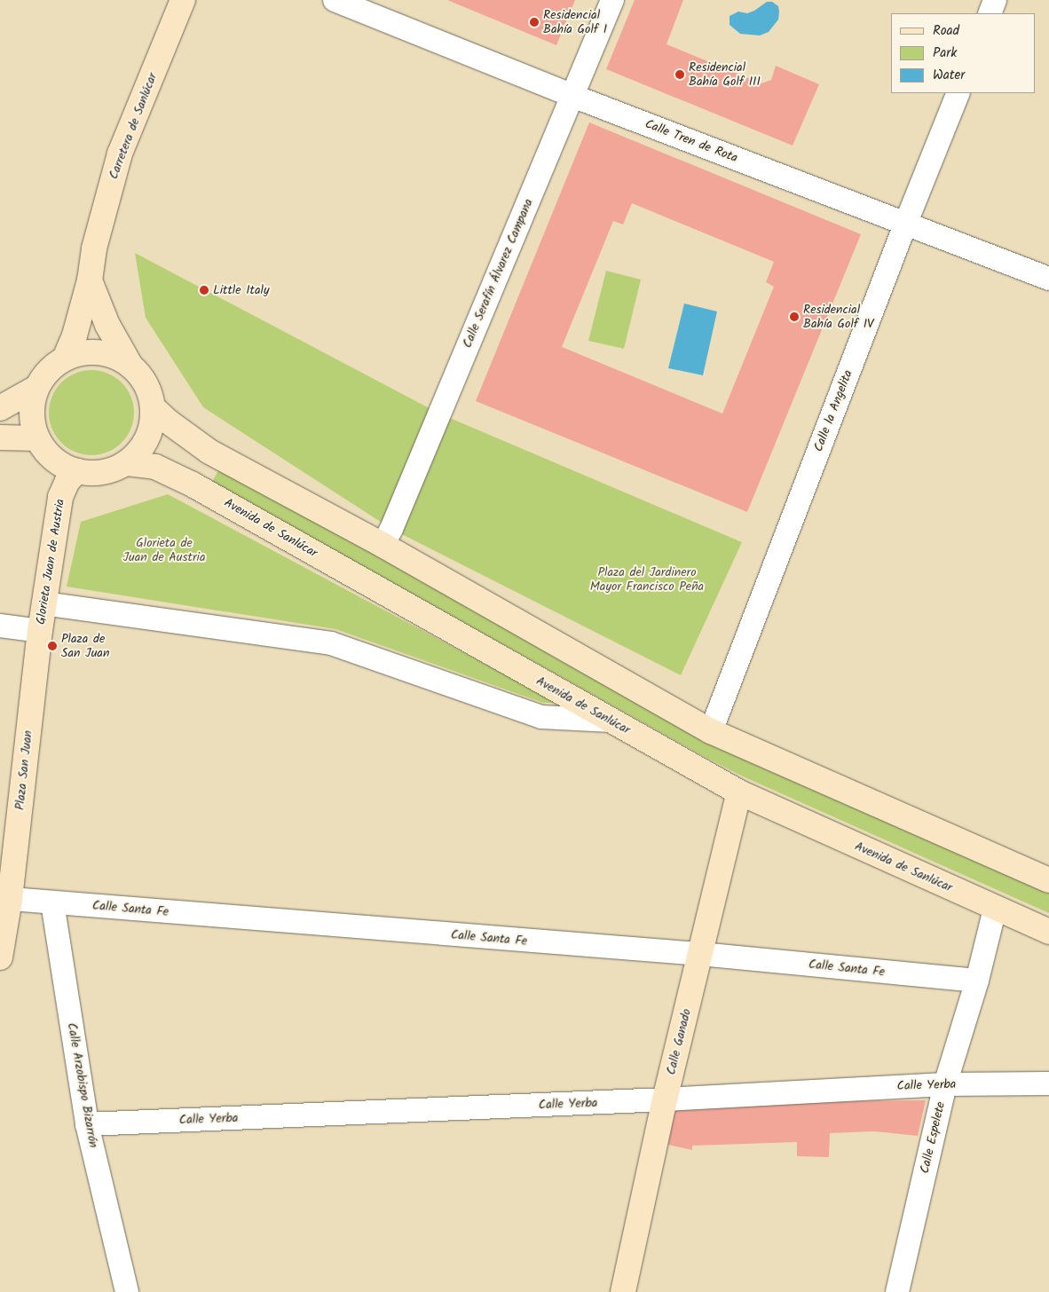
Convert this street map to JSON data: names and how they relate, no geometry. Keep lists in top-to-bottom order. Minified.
{"streets":{"main road":["Carretera de Sanlúcar","Avenida de Sanlúcar","Glorieta Juan de Austria","Plaza San Juan","Calle Ganado"],"street":["Calle Tren de Rota","Calle Serafín Álvarez Campana","Calle la Angelita","Calle Santa Fe","Calle Arzobispo Bizarrón","Calle Yerba","Calle Espelete"]},"crossings":[["Carretera de Sanlúcar","Avenida de Sanlúcar"],["Carretera de Sanlúcar","Glorieta Juan de Austria"],["Calle Tren de Rota","Calle Serafín Álvarez Campana"],["Calle Tren de Rota","Calle la Angelita"],["Avenida de Sanlúcar","Glorieta Juan de Austria"],["Avenida de Sanlúcar","Calle Ganado"],["Avenida de Sanlúcar","Calle Espelete"],["Glorieta Juan de Austria","Plaza San Juan"],["Plaza San Juan","Calle Santa Fe"],["Calle Santa Fe","Calle Ganado"],["Calle Santa Fe","Calle Arzobispo Bizarrón"],["Calle Santa Fe","Calle Espelete"],["Calle Ganado","Calle Yerba"],["Calle Arzobispo Bizarrón","Calle Yerba"],["Calle Yerba","Calle Espelete"]],"parks":["Glorieta de Juan de Austria","Plaza del Jardinero Mayor Francisco Peña"],"places":["Residencial Bahía Golf I","Residencial Bahía Golf III","Little Italy","Residencial Bahía Golf IV","Plaza de San Juan"],"legend":["Road","Park","Water"]}
